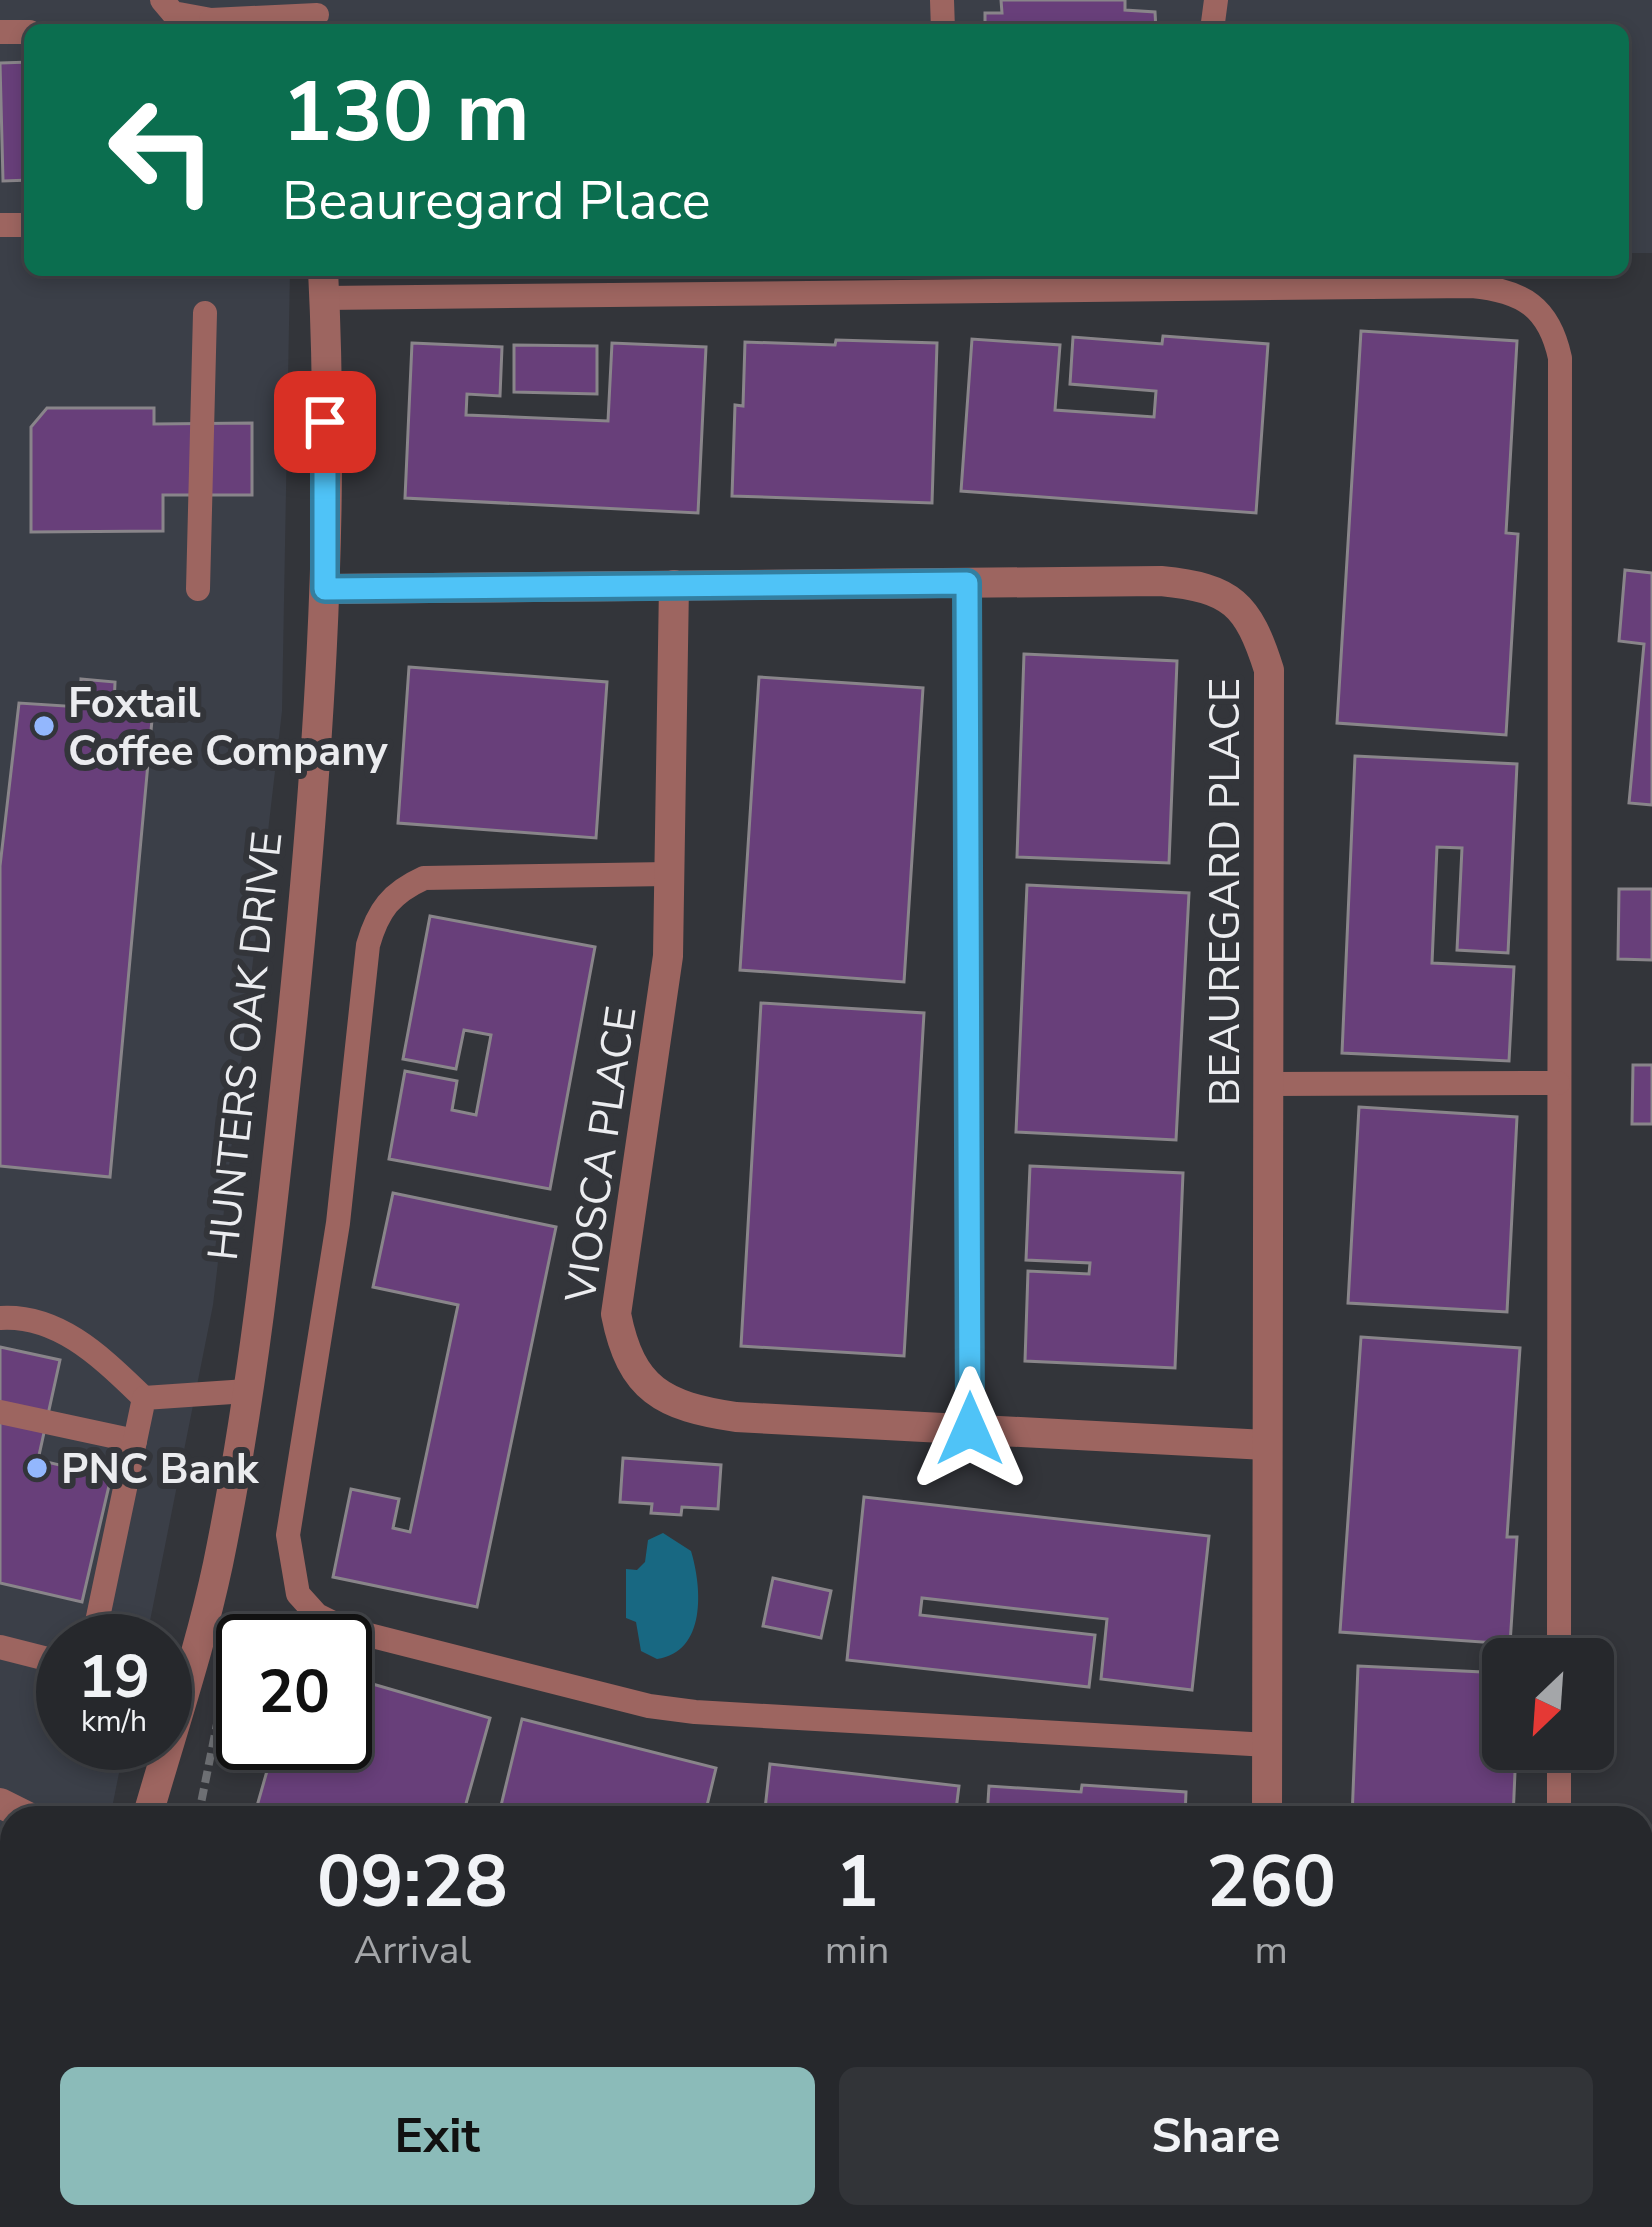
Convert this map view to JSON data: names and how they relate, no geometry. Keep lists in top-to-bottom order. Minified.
{"streets":{"street":["BEAUREGARD PLACE","HUNTERS OAK DRIVE","VIOSCA PLACE"]},"crossings":[["BEAUREGARD PLACE","HUNTERS OAK DRIVE"],["BEAUREGARD PLACE","VIOSCA PLACE"]],"places":["Foxtail Coffee Company","PNC Bank"],"north":"bottom left","page":{"turn":["130 m","Beauregard Place"],"speed":"19 km/h","limit":"20","eta":["09:28","Arrival","1","min","260","m"],"buttons":["Exit","Share"]}}
